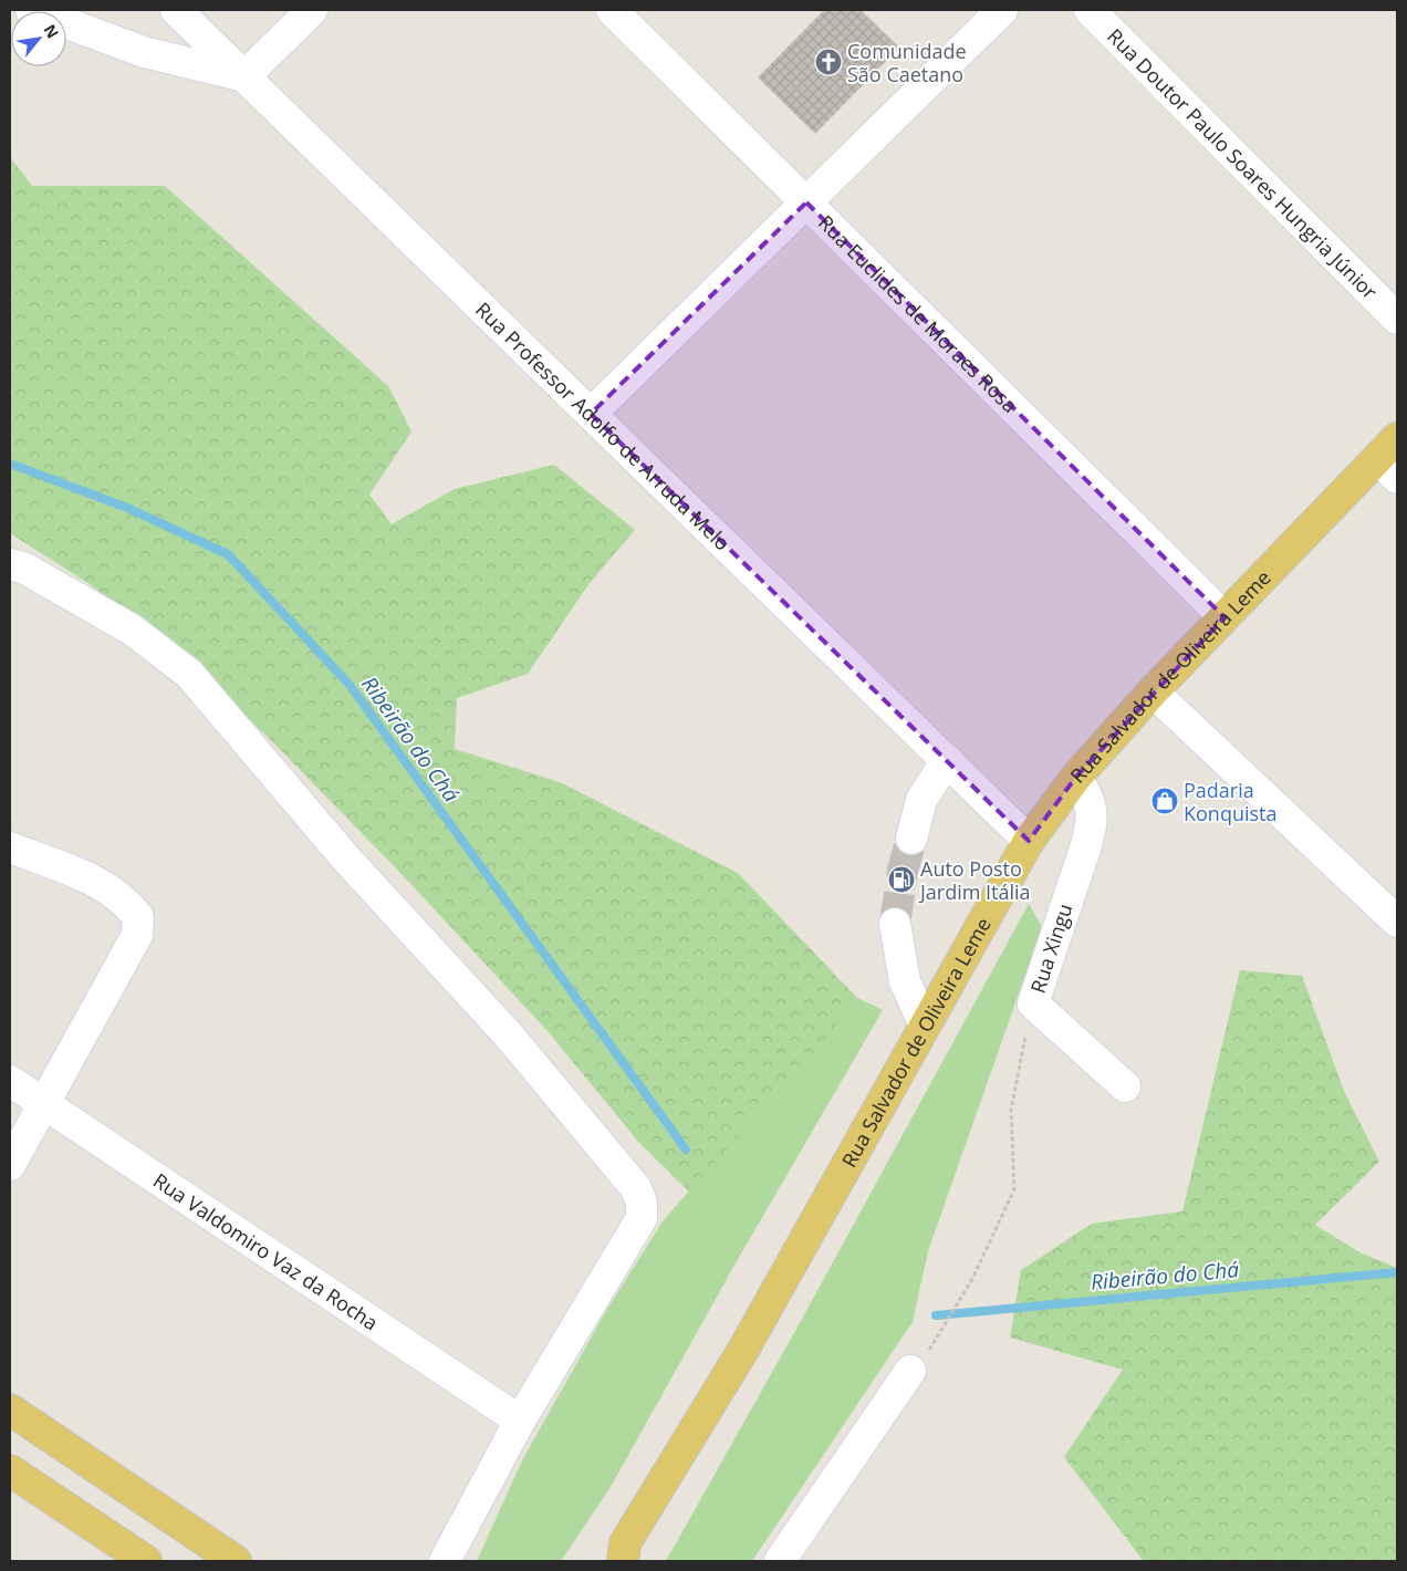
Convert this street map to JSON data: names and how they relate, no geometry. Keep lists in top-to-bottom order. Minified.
{"streets":{"main road":["Rua Salvador de Oliveira Leme"],"street":["Rua Doutor Paulo Soares Hungria Júnior","Rua Euclides de Moraes Rosa","Rua Professor Adolfo de Arruda Melo","Rua Xingu","Rua Valdomiro Vaz da Rocha"]},"crossings":[["Rua Euclides de Moraes Rosa","Rua Salvador de Oliveira Leme"],["Rua Professor Adolfo de Arruda Melo","Rua Salvador de Oliveira Leme"],["Rua Salvador de Oliveira Leme","Rua Xingu"]],"water":["Ribeirão do Chá"],"places":{"church":["Comunidade São Caetano"],"shop":["Padaria Konquista"],"fuel station":["Auto Posto Jardim Itália"]},"north":"top right"}
